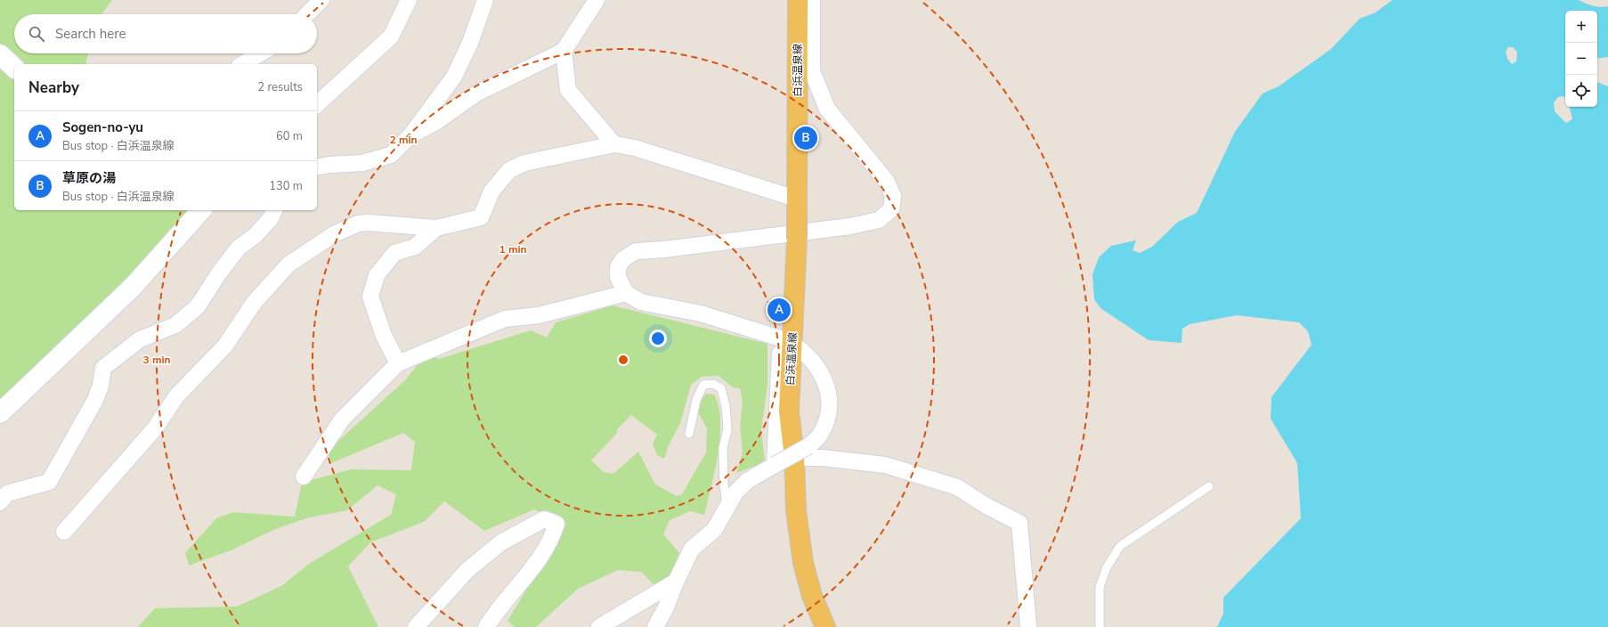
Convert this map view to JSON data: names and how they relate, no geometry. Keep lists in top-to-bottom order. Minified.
{"streets":{"main road":["白浜温泉線"]},"page":{"map_buttons":["+","−"],"search":"Search here","heading":["Nearby","2 results"],"list":[{"mark":"A","name":"Sogen-no-yu","note":"Bus stop · 白浜温泉線","value":"60 m"},{"mark":"B","name":"草原の湯","note":"Bus stop · 白浜温泉線","value":"130 m"}],"pins":["B","A"]},"rings":["2 min","1 min","3 min"]}
